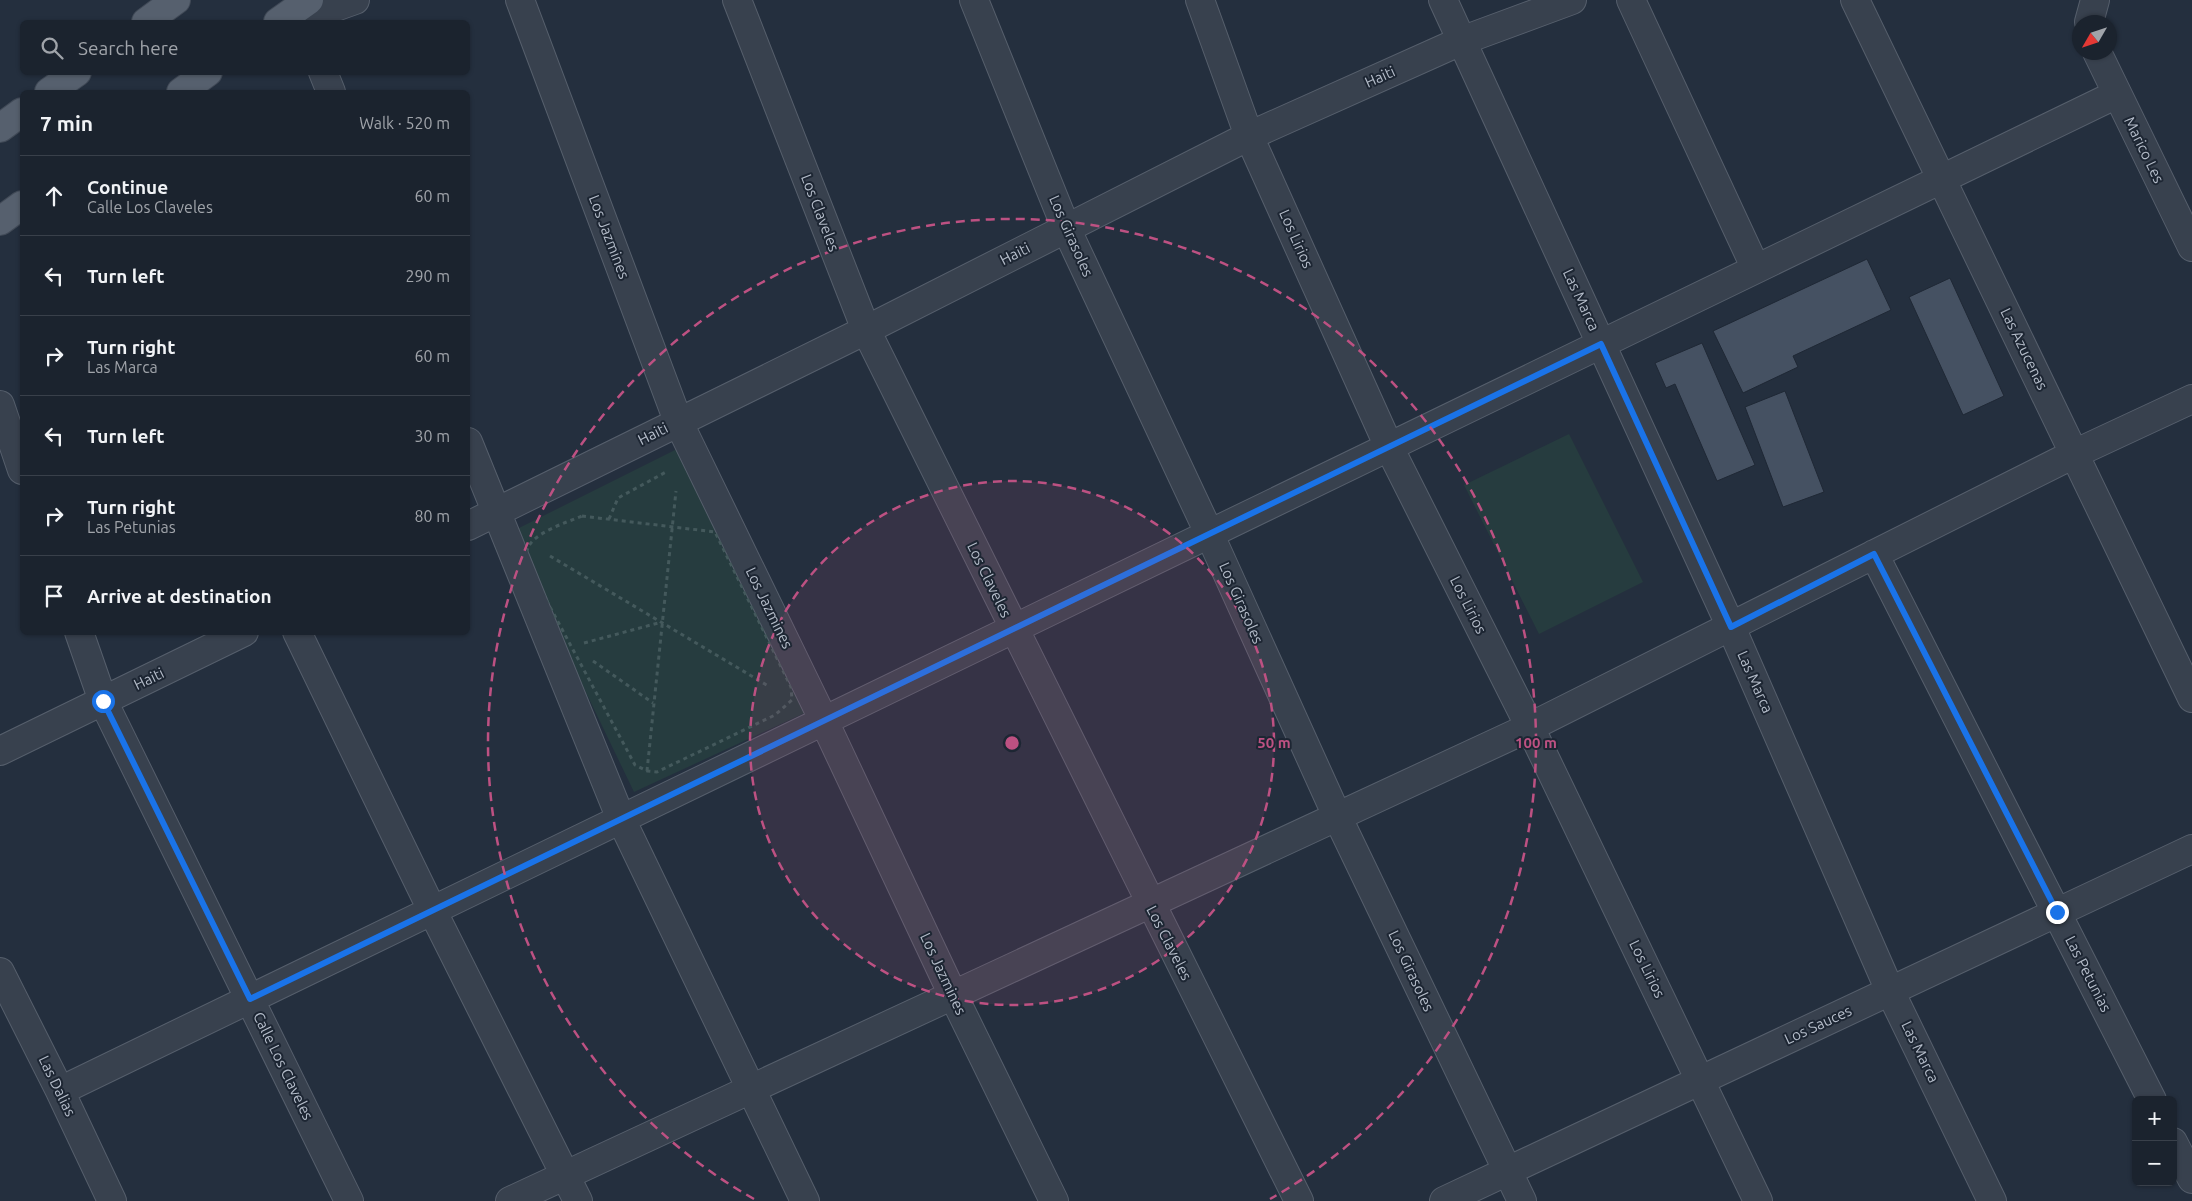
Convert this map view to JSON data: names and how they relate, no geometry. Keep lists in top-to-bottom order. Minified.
{"streets":{"street":["Haiti","Marico Les","Los Claveles","Los Girasoles","Los Jazmines","Los Lirios","Las Marca","Las Azucenas","Las Petunias","Los Sauces","Calle Los Claveles","Las Dalias"]},"crossings":[["Haiti","Los Claveles"],["Haiti","Los Girasoles"],["Haiti","Los Jazmines"],["Haiti","Los Lirios"],["Haiti","Las Marca"],["Haiti","Calle Los Claveles"],["Los Girasoles","Los Sauces"],["Los Lirios","Los Sauces"],["Las Marca","Los Sauces"],["Las Petunias","Los Sauces"]],"north":"bottom left","page":{"search":"Search here","heading":["7 min","Walk · 520 m"],"list":[["Continue","Calle Los Claveles","60 m"],["Turn left","290 m"],["Turn right","Las Marca","60 m"],["Turn left","30 m"],["Turn right","Las Petunias","80 m"],"Arrive at destination"],"map_buttons":["+","−"]},"rings":["50 m","100 m"]}
